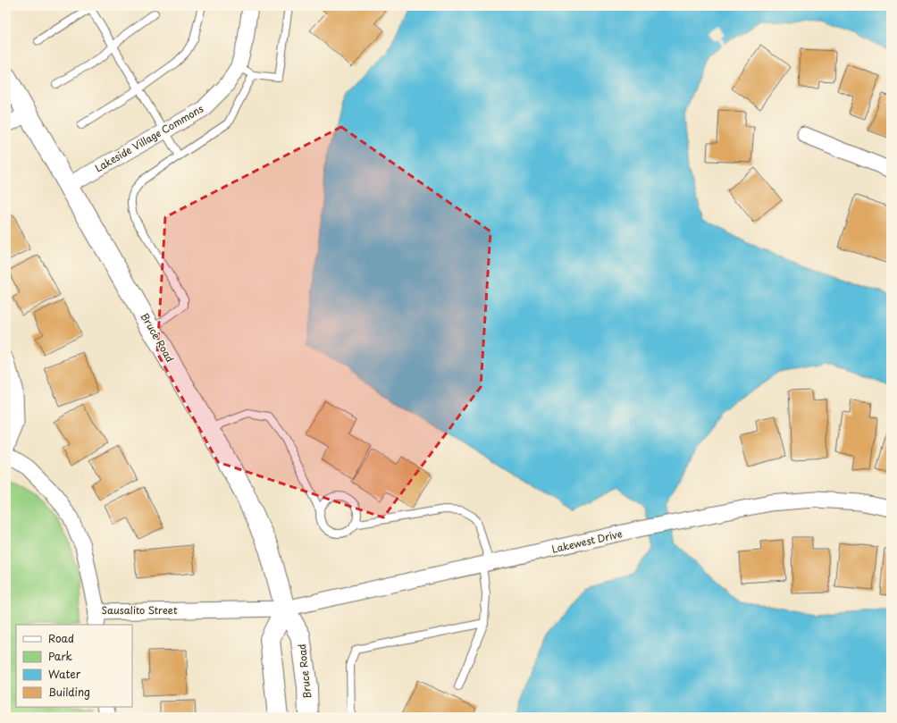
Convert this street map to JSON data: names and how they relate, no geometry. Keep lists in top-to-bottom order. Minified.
{"streets":{"main road":["Bruce Road"],"street":["Lakeside Village Commons","Lakewest Drive","Sausalito Street"]},"crossings":[["Lakeside Village Commons","Bruce Road"],["Bruce Road","Lakewest Drive"],["Bruce Road","Sausalito Street"],["Lakewest Drive","Sausalito Street"]],"legend":["Road","Park","Water","Building"]}
